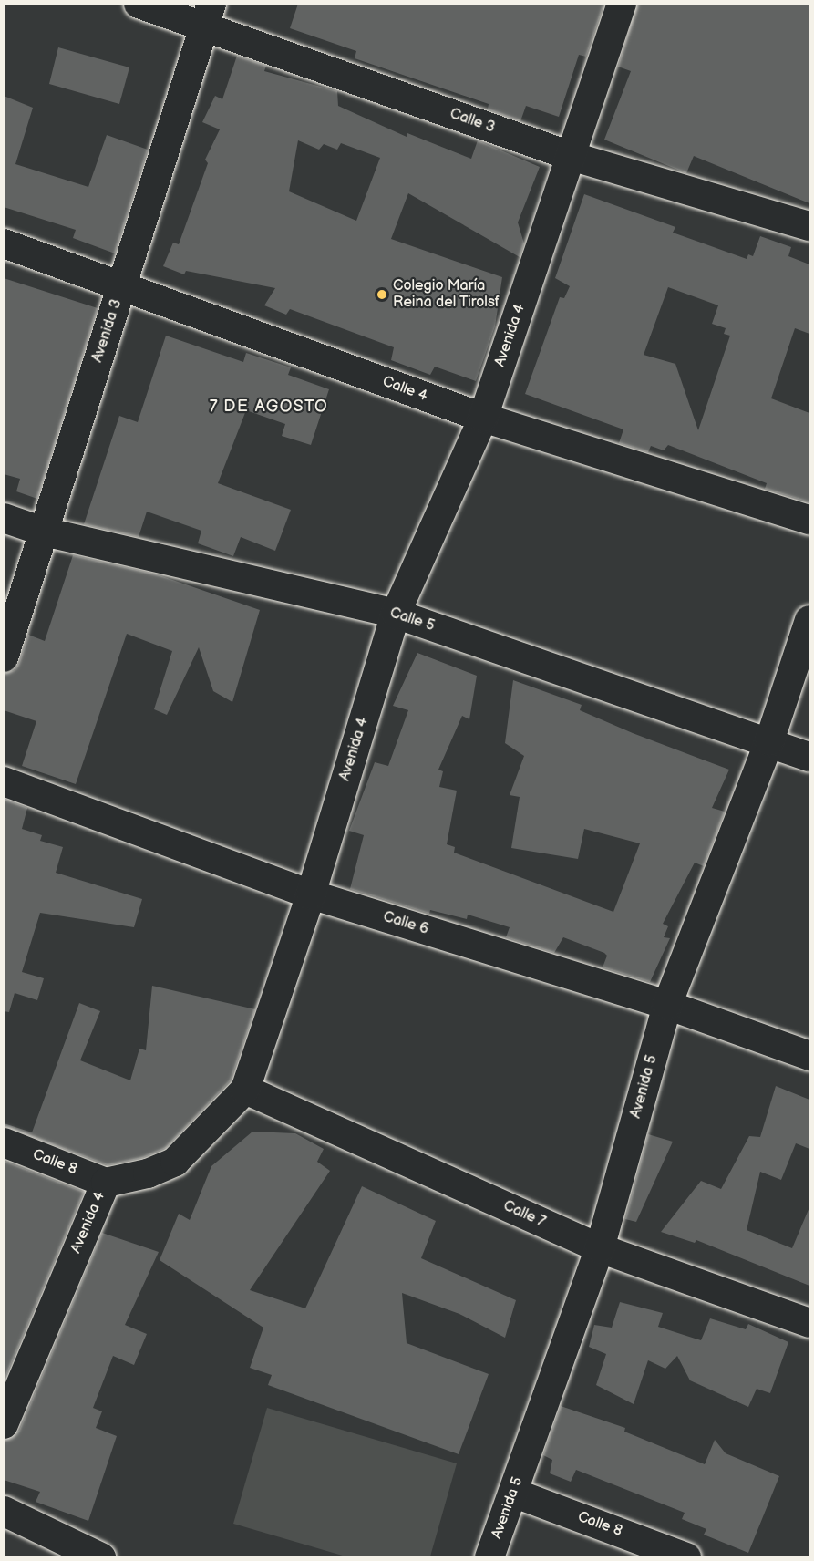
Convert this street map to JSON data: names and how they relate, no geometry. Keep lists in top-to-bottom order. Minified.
{"streets":{"street":["Calle 3","Avenida 3","Avenida 4","Calle 4","Calle 5","Calle 6","Avenida 5","Calle 8","Calle 7"]},"crossings":[["Calle 3","Avenida 3"],["Calle 3","Avenida 4"],["Avenida 3","Calle 4"],["Avenida 3","Calle 5"],["Avenida 4","Calle 4"],["Avenida 4","Calle 5"],["Avenida 4","Calle 6"],["Avenida 4","Calle 8"],["Avenida 4","Calle 7"],["Calle 5","Avenida 5"],["Calle 6","Avenida 5"],["Avenida 5","Calle 8"],["Avenida 5","Calle 7"]],"districts":["7 DE AGOSTO"],"places":["Colegio María Reina del Tirolsf"]}
